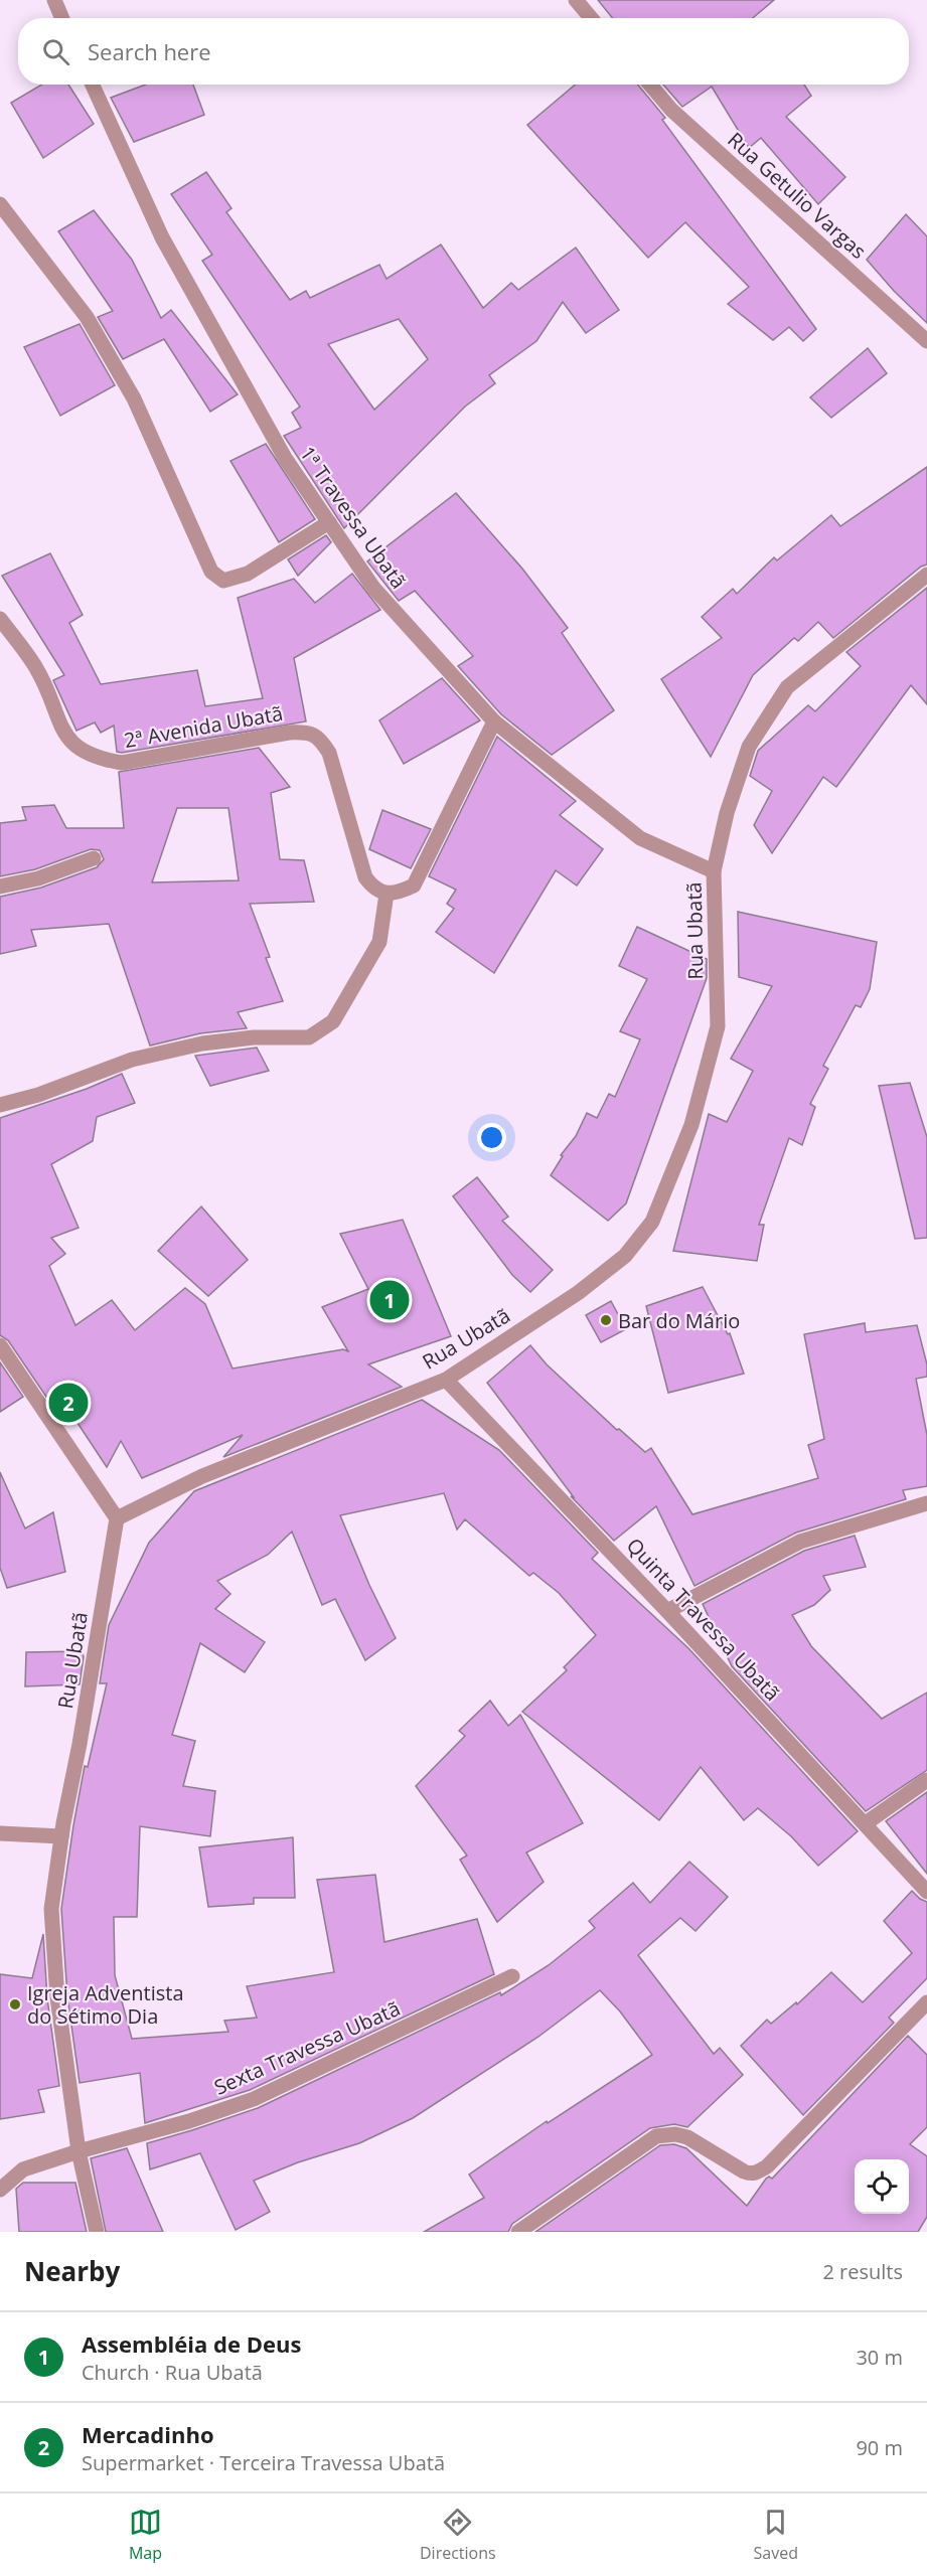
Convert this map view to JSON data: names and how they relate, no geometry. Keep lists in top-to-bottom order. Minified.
{"streets":{"street":["Rua Getulio Vargas","1ª Travessa Ubatã","2ª Avenida Ubatã","Rua Ubatã","Quinta Travessa Ubatã","Sexta Travessa Ubatã"]},"crossings":[["1ª Travessa Ubatã","Rua Ubatã"],["Rua Ubatã","Quinta Travessa Ubatã"],["Rua Ubatã","Sexta Travessa Ubatã"]],"places":["Bar do Mário","Igreja Adventista do Sétimo Dia"],"page":{"search":"Search here","pins":["1","2"],"heading":["Nearby","2 results"],"list":[{"mark":"1","name":"Assembléia de Deus","note":"Church · Rua Ubatã","value":"30 m"},{"mark":"2","name":"Mercadinho","note":"Supermarket · Terceira Travessa Ubatã","value":"90 m"}],"nav":["Map","Directions","Saved"]}}
